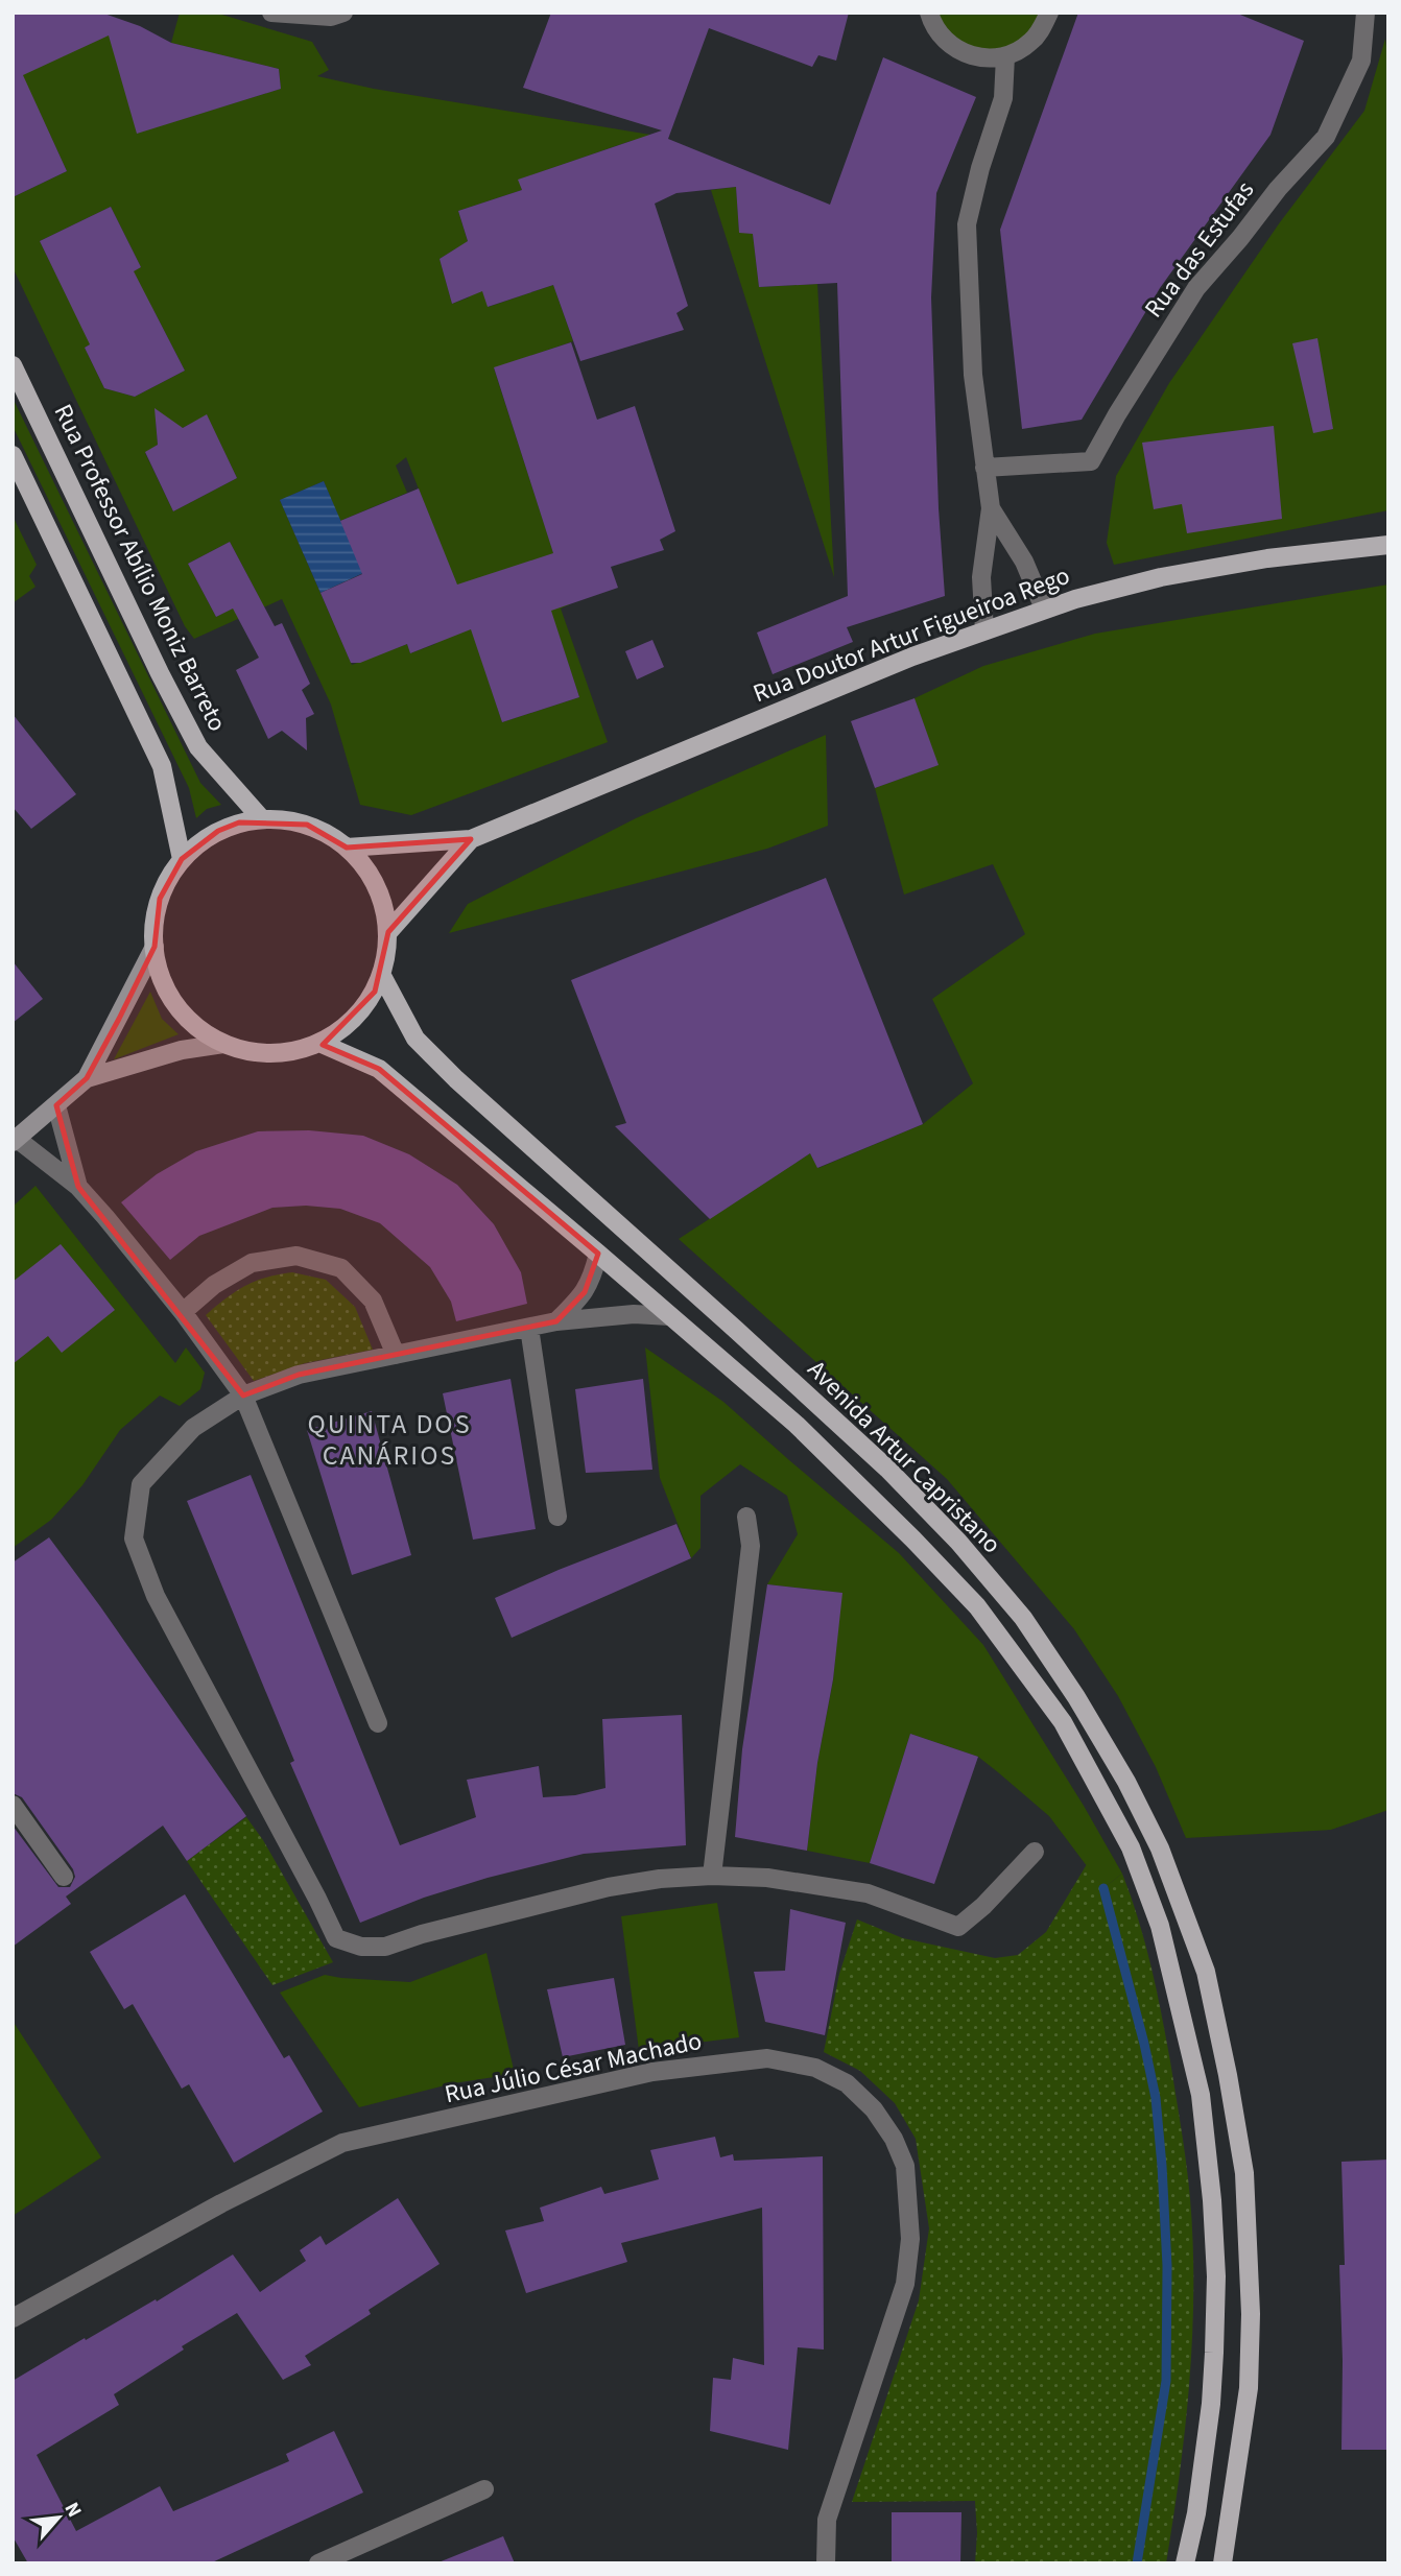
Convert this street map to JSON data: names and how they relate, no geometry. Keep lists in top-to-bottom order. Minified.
{"streets":{"main road":["Rua Professor Abílio Moniz Barreto","Rua Doutor Artur Figueiroa Rego","Avenida Artur Capristano"],"street":["Rua das Estufas","Rua Júlio César Machado"]},"crossings":[["Rua Professor Abílio Moniz Barreto","Rua Doutor Artur Figueiroa Rego"],["Rua Professor Abílio Moniz Barreto","Avenida Artur Capristano"],["Rua Doutor Artur Figueiroa Rego","Avenida Artur Capristano"]],"districts":["QUINTA DOS CANÁRIOS"],"north":"top right"}
